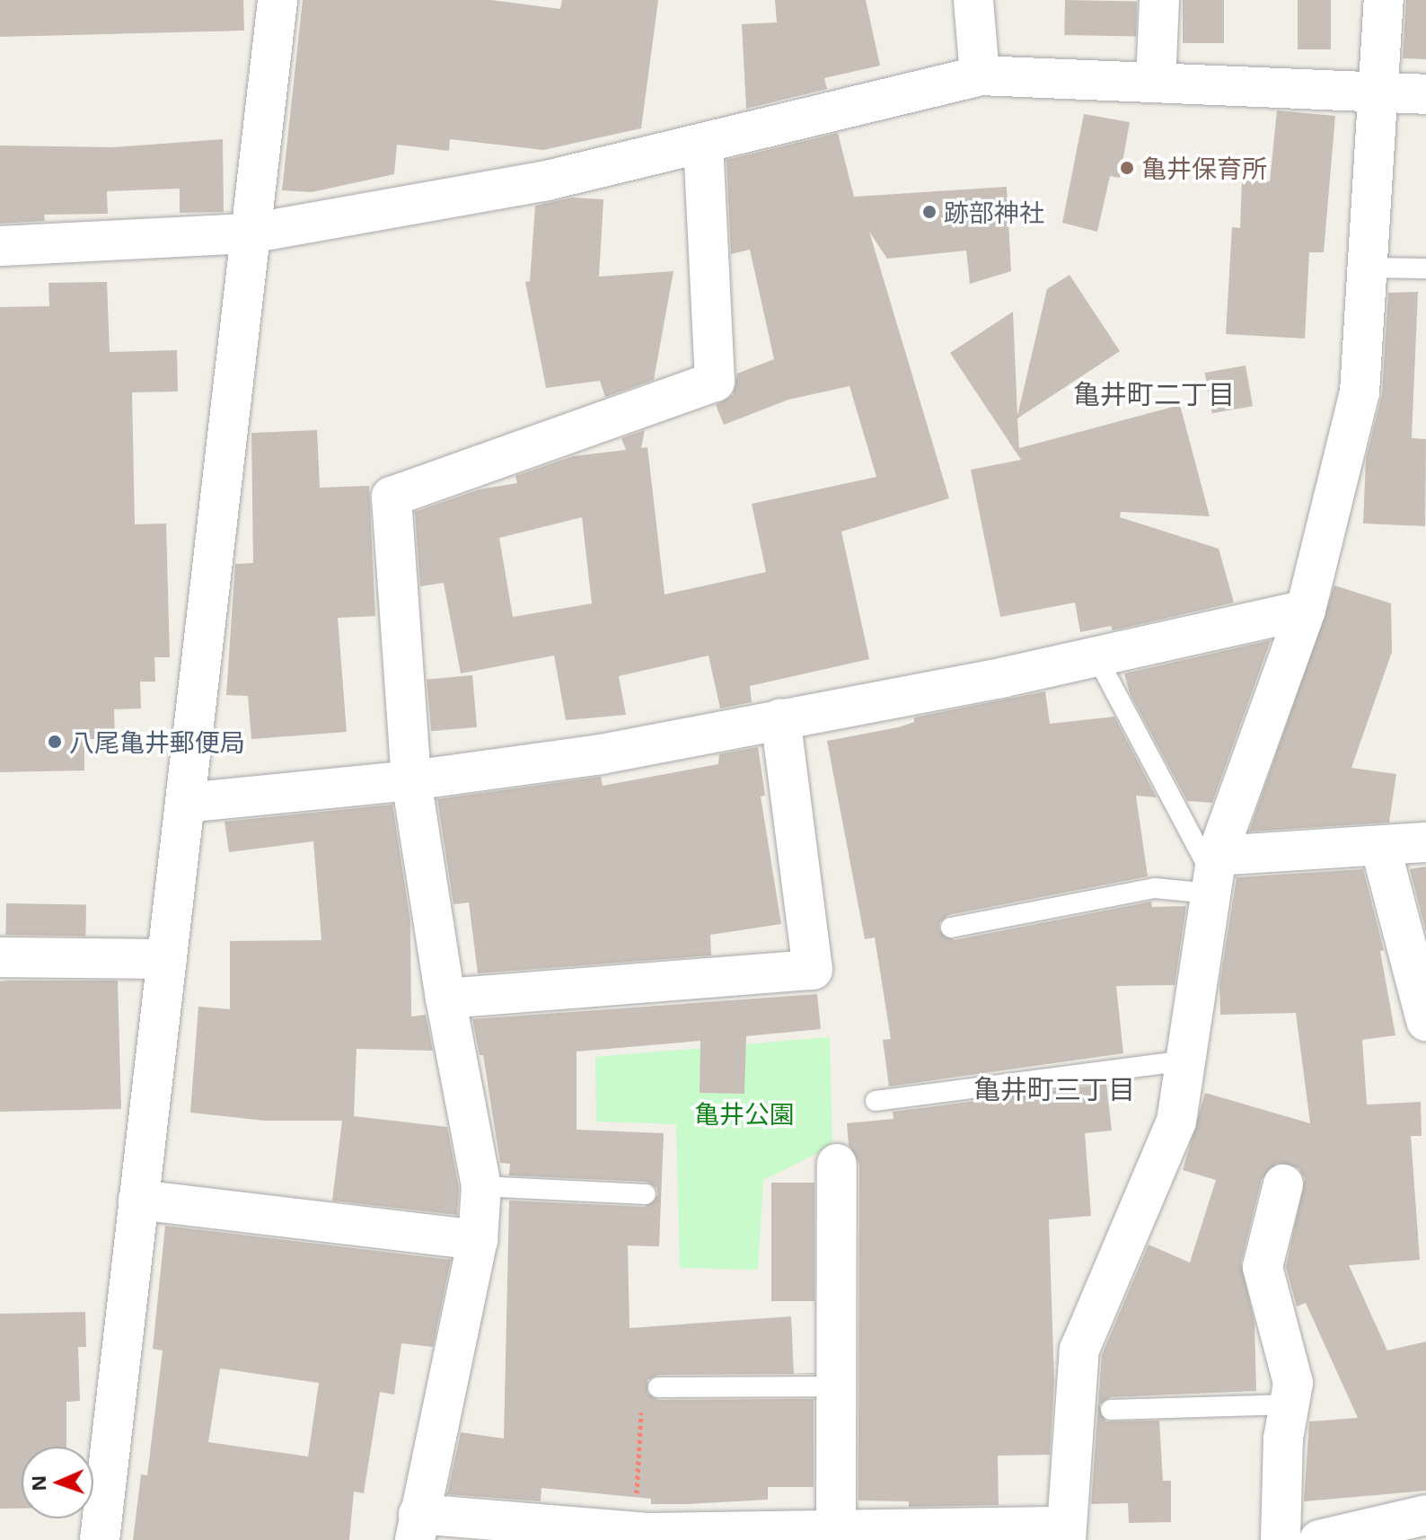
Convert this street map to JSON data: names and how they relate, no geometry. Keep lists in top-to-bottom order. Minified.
{"districts":["亀井町二丁目","亀井町三丁目"],"parks":["亀井公園"],"places":["亀井保育所","跡部神社","八尾亀井郵便局"],"north":"left"}
